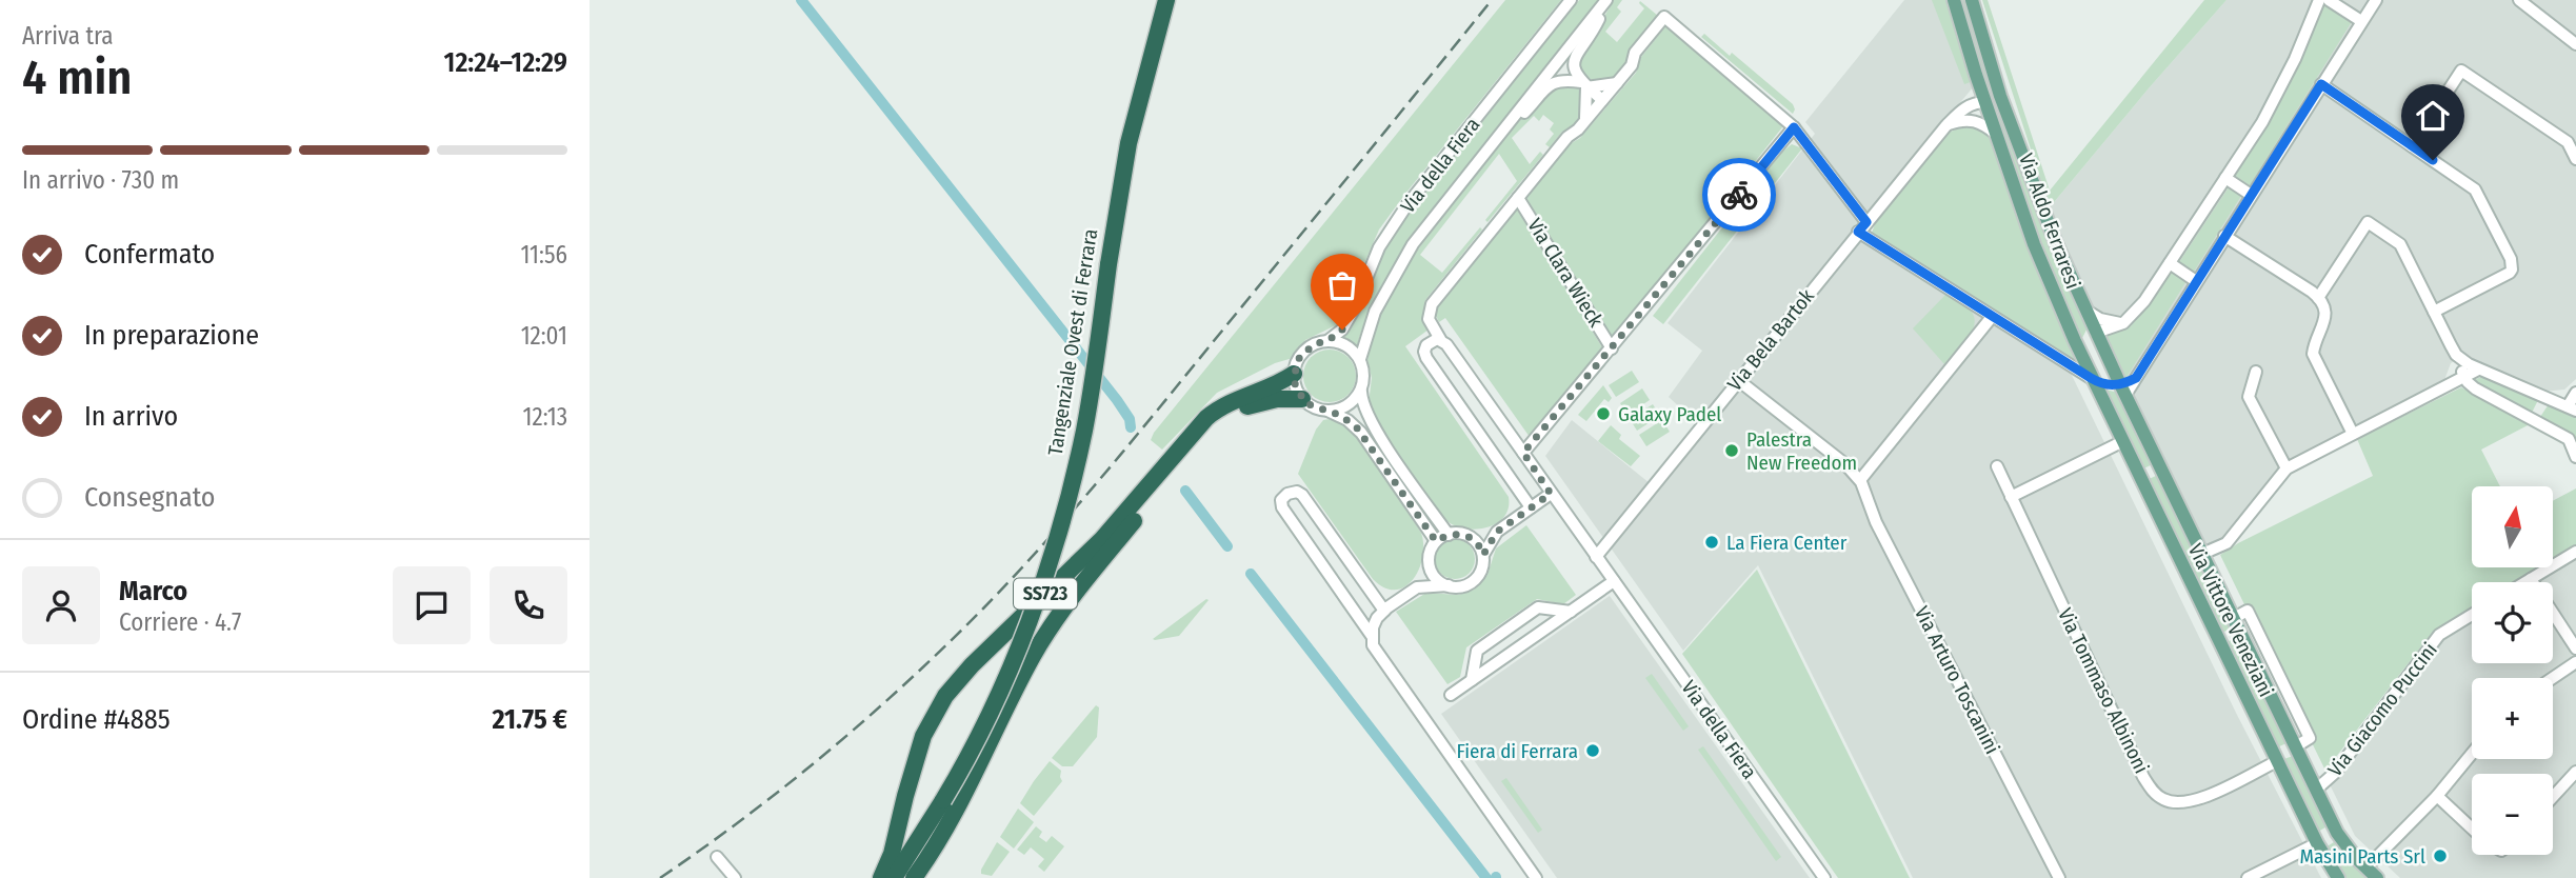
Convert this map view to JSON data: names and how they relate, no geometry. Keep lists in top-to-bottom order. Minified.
{"streets":{"highway":["Tangenziale Ovest di Ferrara","SS723"],"main road":["Via Aldo Ferraresi","Via Vittore Veneziani"],"street":["Via della Fiera","Via Clara Wieck","Via Bela Bartok","Via Arturo Toscanini","Via Tommaso Albinoni","Via Giacomo Puccini"]},"crossings":[["Via della Fiera","Via Clara Wieck"],["Via della Fiera","Via Bela Bartok"],["Via della Fiera","SS723"],["Via Aldo Ferraresi","Via Bela Bartok"],["Via Aldo Ferraresi","Via Vittore Veneziani"],["Via Bela Bartok","Via Arturo Toscanini"],["Via Vittore Veneziani","Via Tommaso Albinoni"],["Via Vittore Veneziani","Via Giacomo Puccini"]],"places":["Galaxy Padel","Palestra New Freedom","La Fiera Center","Fiera di Ferrara","Masini Parts Srl"],"north":"top","page":{"heading":["4 min","Arriva tra","12:24–12:29"],"panel":["Marco","Corriere · 4.7","Ordine #4885","21.75 €"],"bar":"In arrivo · 730 m","list":[["Confermato","11:56"],["In preparazione","12:01"],["In arrivo","12:13"],"Consegnato"],"map_buttons":["+","−"]}}
